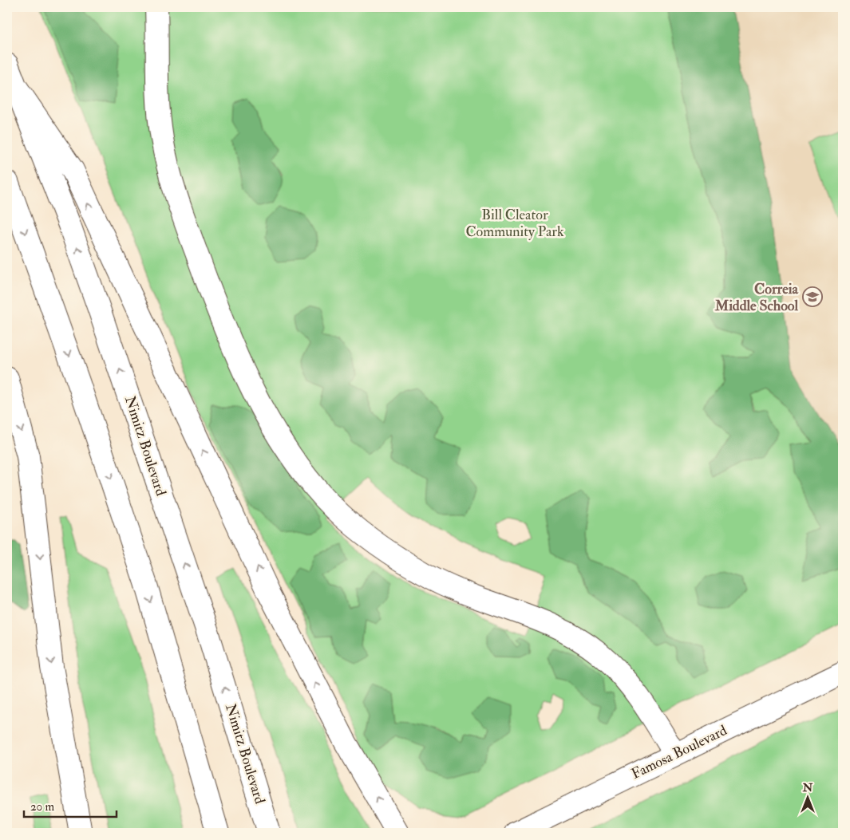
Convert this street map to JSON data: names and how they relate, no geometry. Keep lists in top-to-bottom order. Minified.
{"streets":{"main road":["Nimitz Boulevard","Famosa Boulevard"]},"parks":["Bill Cleator Community Park"],"places":{"school or university":["Correia Middle School"]},"scale_bar":"20 m","north":"top"}
